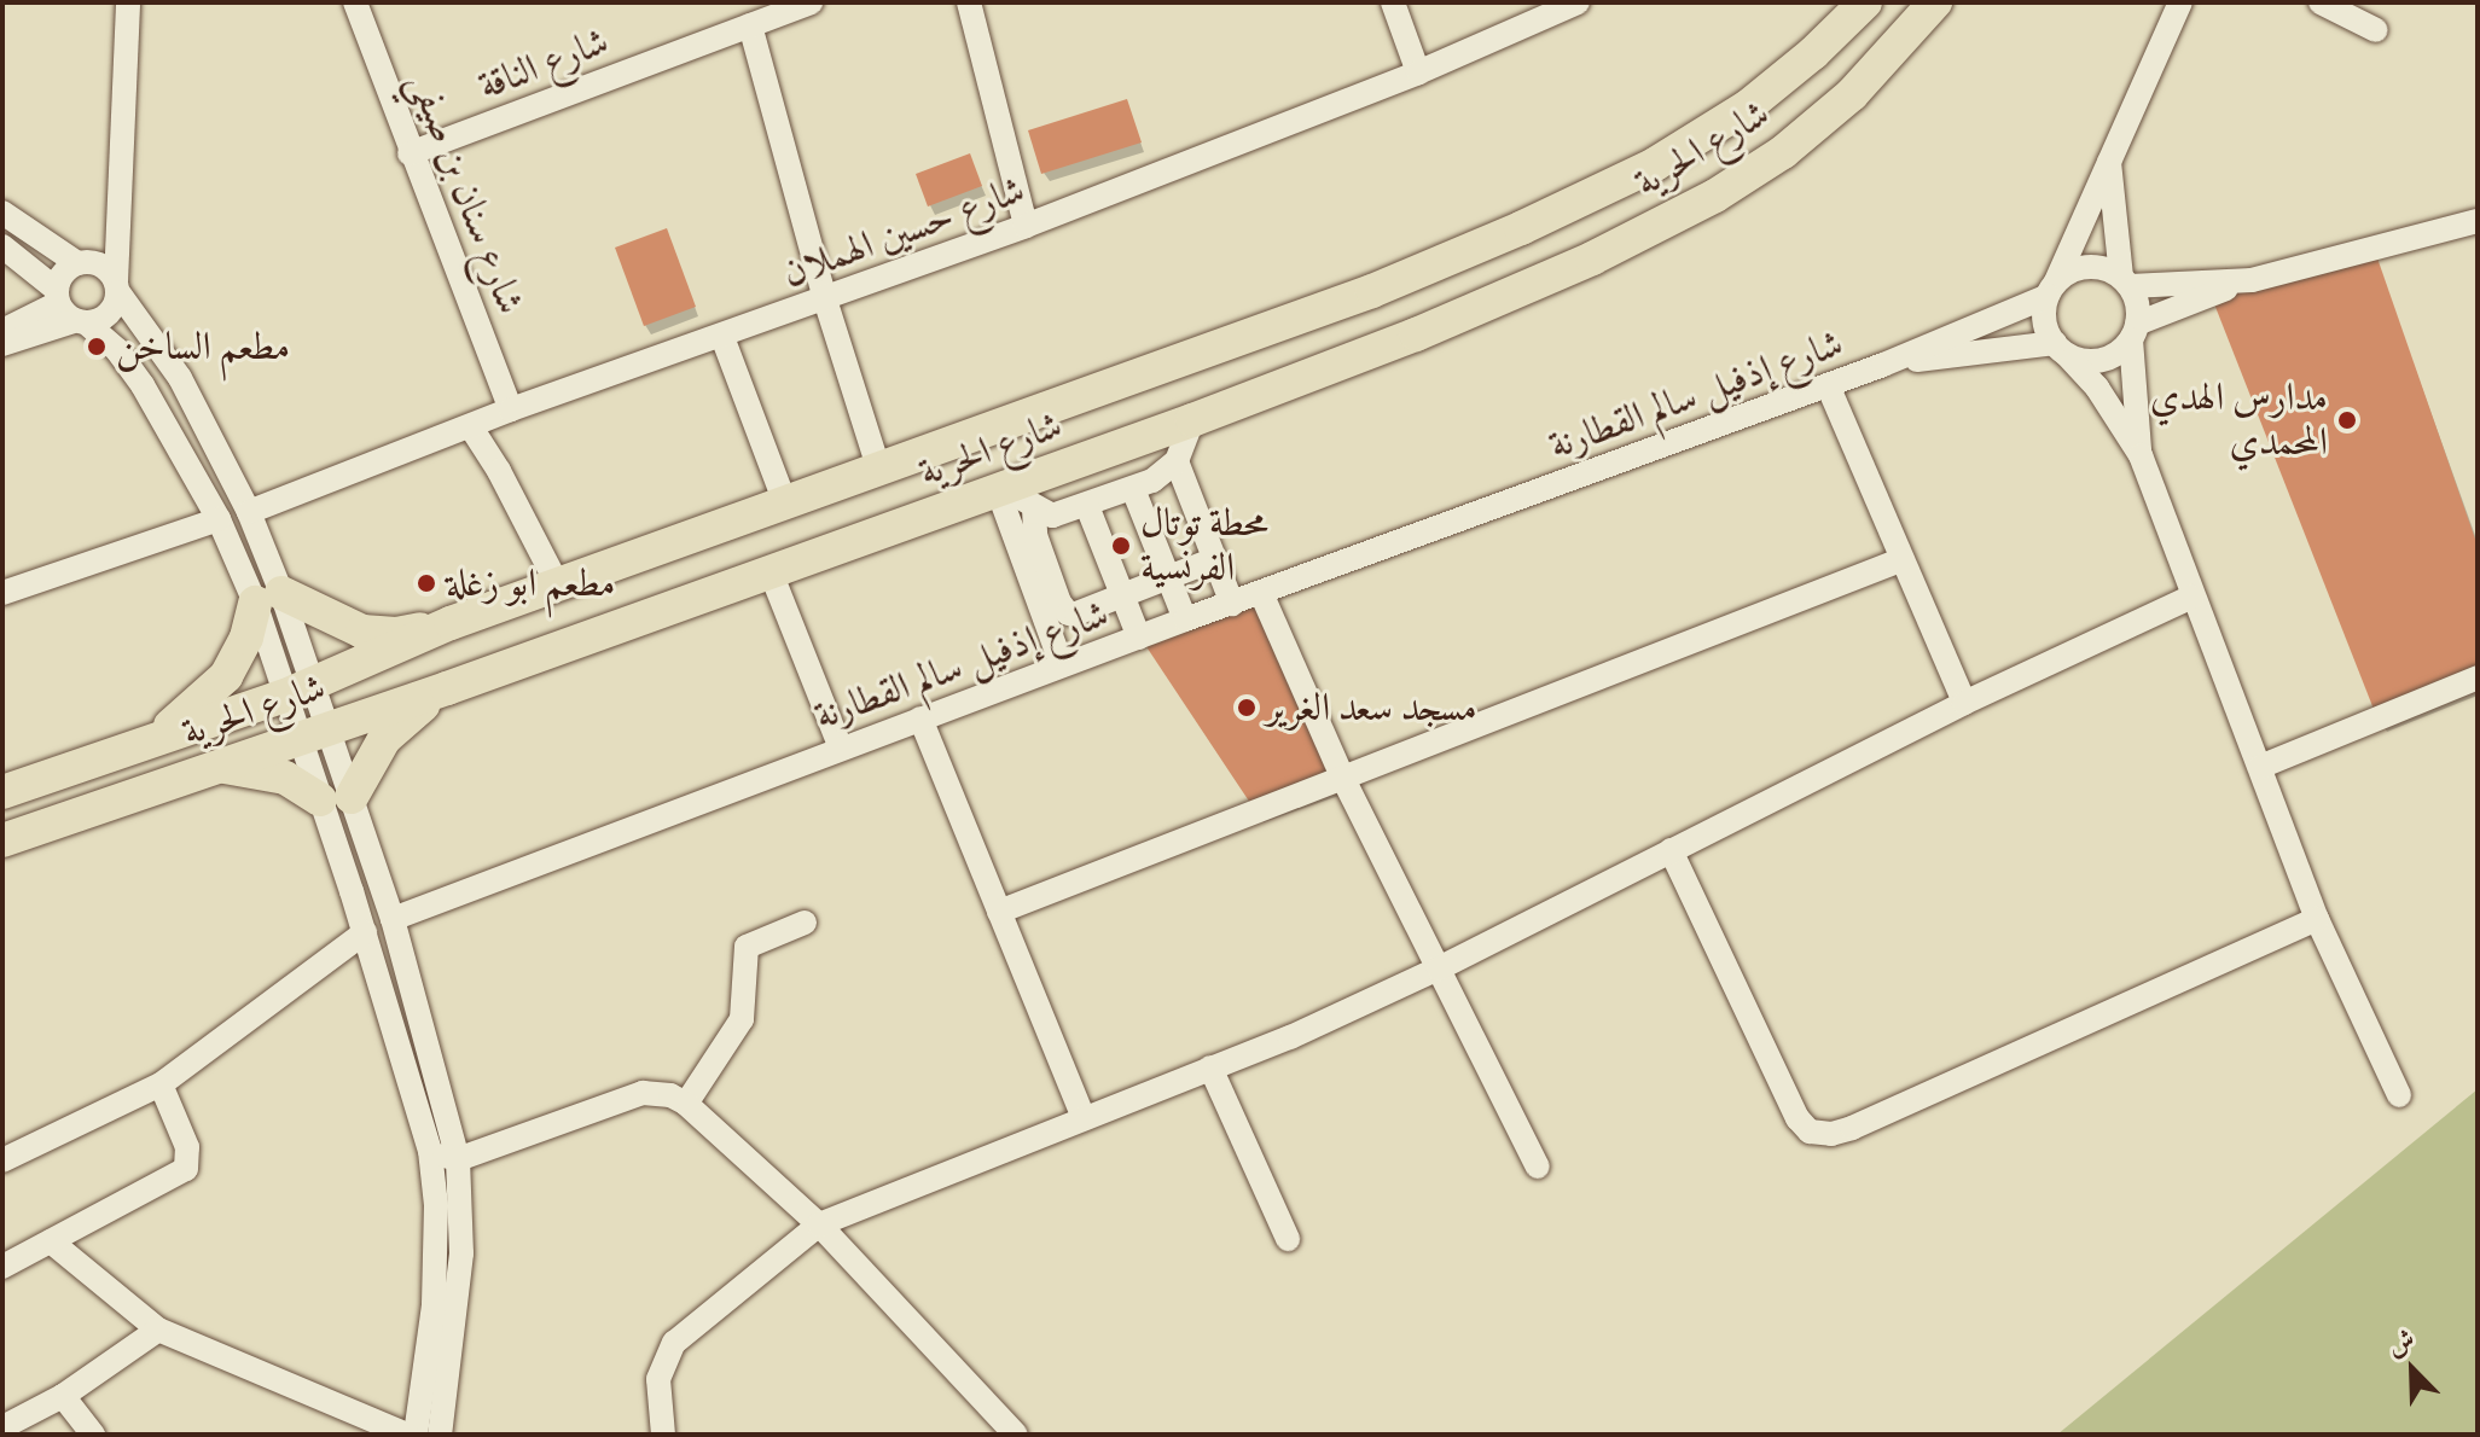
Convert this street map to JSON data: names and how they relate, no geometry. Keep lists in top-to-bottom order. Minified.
{"streets":{"highway":["شارع الحرية"],"street":["شارع الناقة","شارع سنان بن صيفي","شارع حسين الهملان","شارع إذفيل سالم القطارنة"]},"crossings":[["شارع الناقة","شارع سنان بن صيفي"],["شارع سنان بن صيفي","شارع حسين الهملان"]],"places":["مطعم الساخن","مدارس الهدي المحمدي","محطة توتال الفرنسية","مطعم ابو زغلة","مسجد سعد الغرير"],"north":"top left"}
